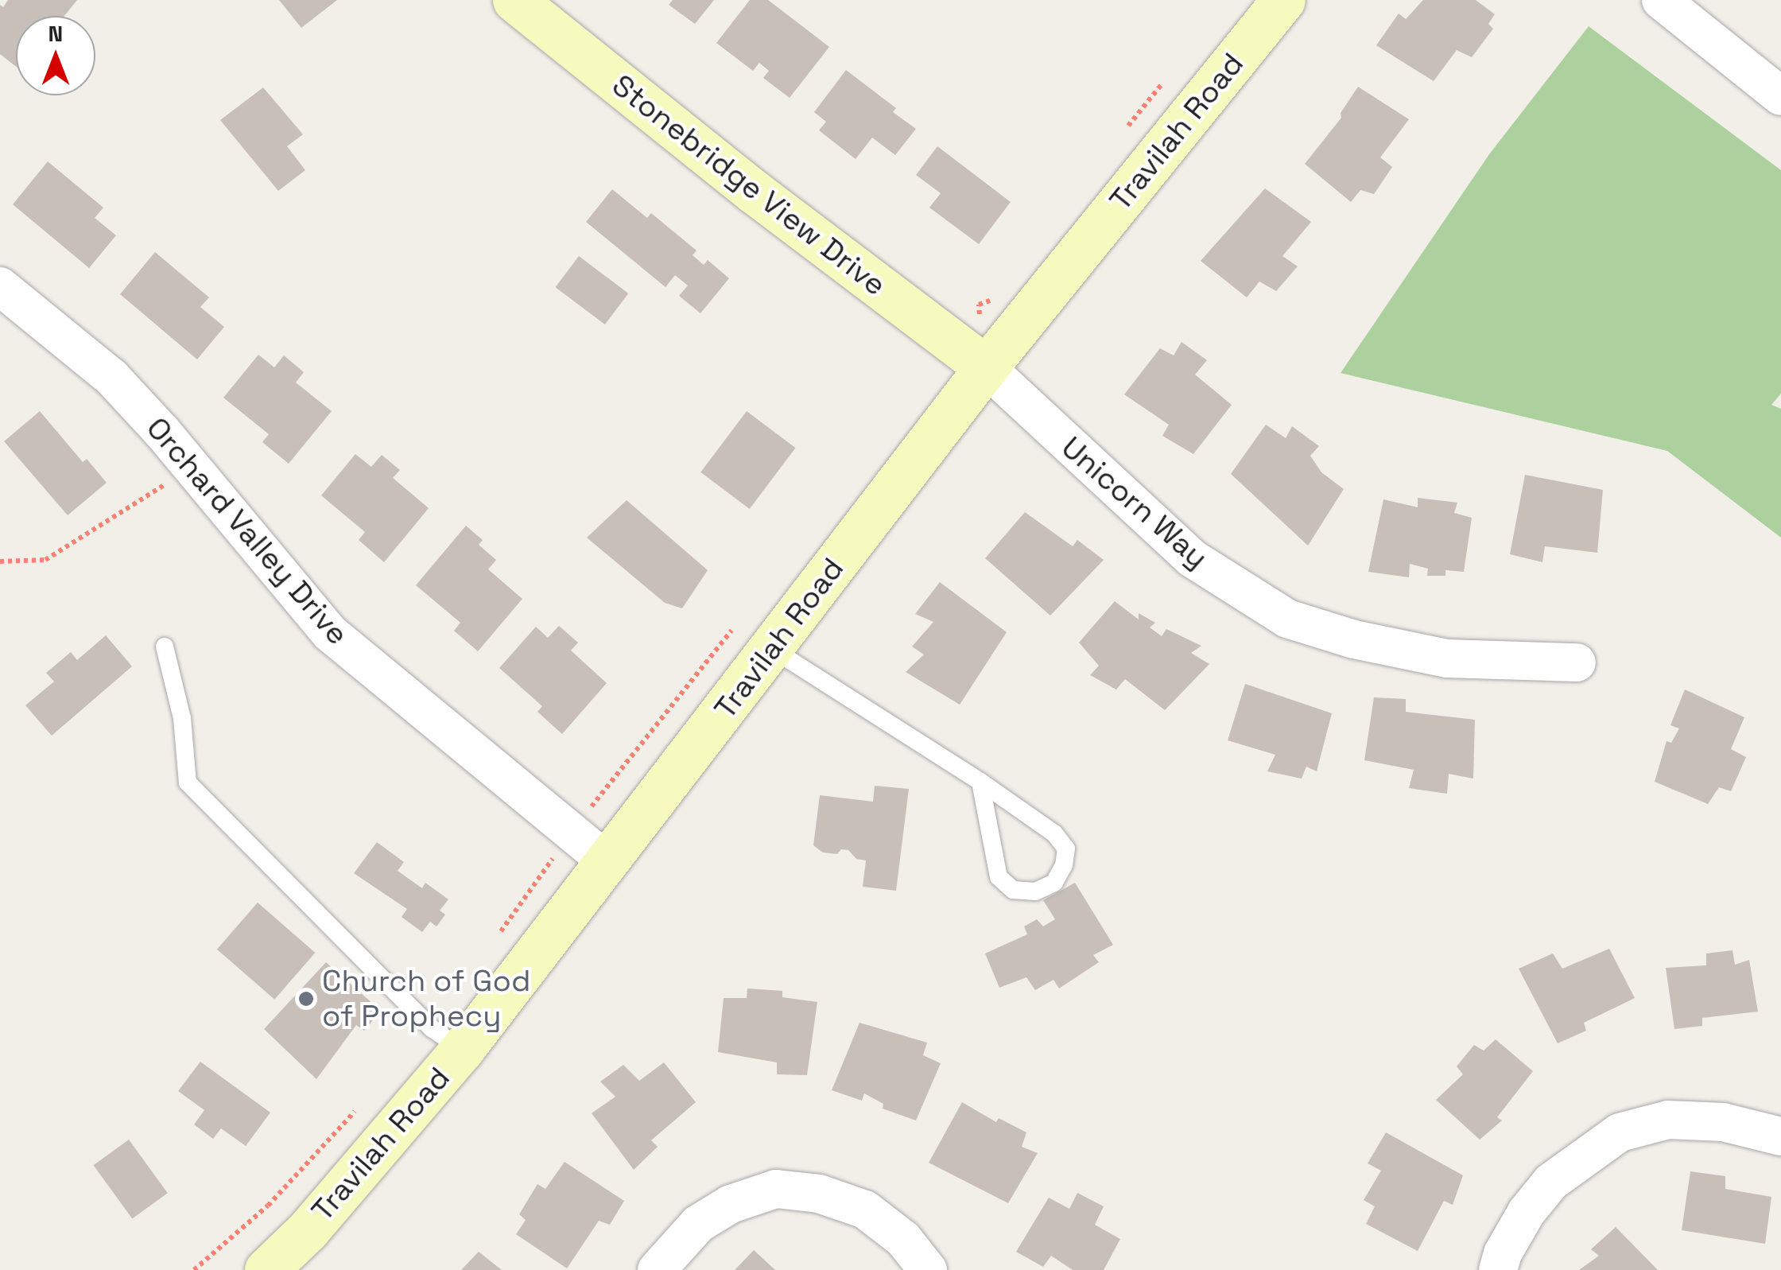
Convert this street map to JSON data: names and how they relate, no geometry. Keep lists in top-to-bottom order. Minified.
{"streets":{"main road":["Travilah Road","Stonebridge View Drive"],"street":["Unicorn Way","Orchard Valley Drive"]},"crossings":[["Travilah Road","Stonebridge View Drive"],["Travilah Road","Unicorn Way"],["Travilah Road","Orchard Valley Drive"],["Stonebridge View Drive","Unicorn Way"]],"places":["Church of God of Prophecy"],"north":"top"}
